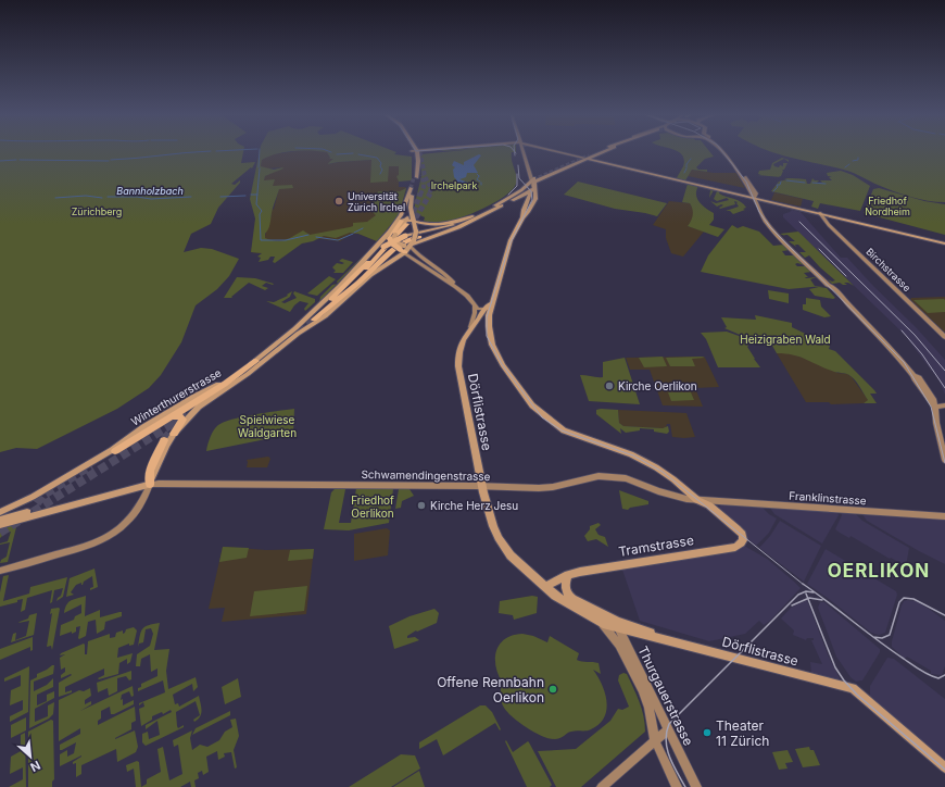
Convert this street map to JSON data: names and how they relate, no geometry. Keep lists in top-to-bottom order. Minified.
{"streets":{"main road":["Winterthurerstrasse","Dörflistrasse","Schwamendingenstrasse","Tramstrasse"],"street":["Birchstrasse","Franklinstrasse","Thurgauerstrasse"]},"crossings":[["Winterthurerstrasse","Schwamendingenstrasse"],["Dörflistrasse","Schwamendingenstrasse"],["Dörflistrasse","Tramstrasse"],["Dörflistrasse","Thurgauerstrasse"],["Schwamendingenstrasse","Franklinstrasse"]],"districts":["OERLIKON"],"water":["Bannholzbach"],"parks":["Irchelpark","Friedhof Nordheim","Zürichberg","Heizigraben Wald","Spielwiese Waldgarten","Friedhof Oerlikon"],"places":["Universität Zürich Irchel","Kirche Oerlikon","Kirche Herz Jesu","Offene Rennbahn Oerlikon","Theater 11 Zürich"],"north":"bottom right"}
